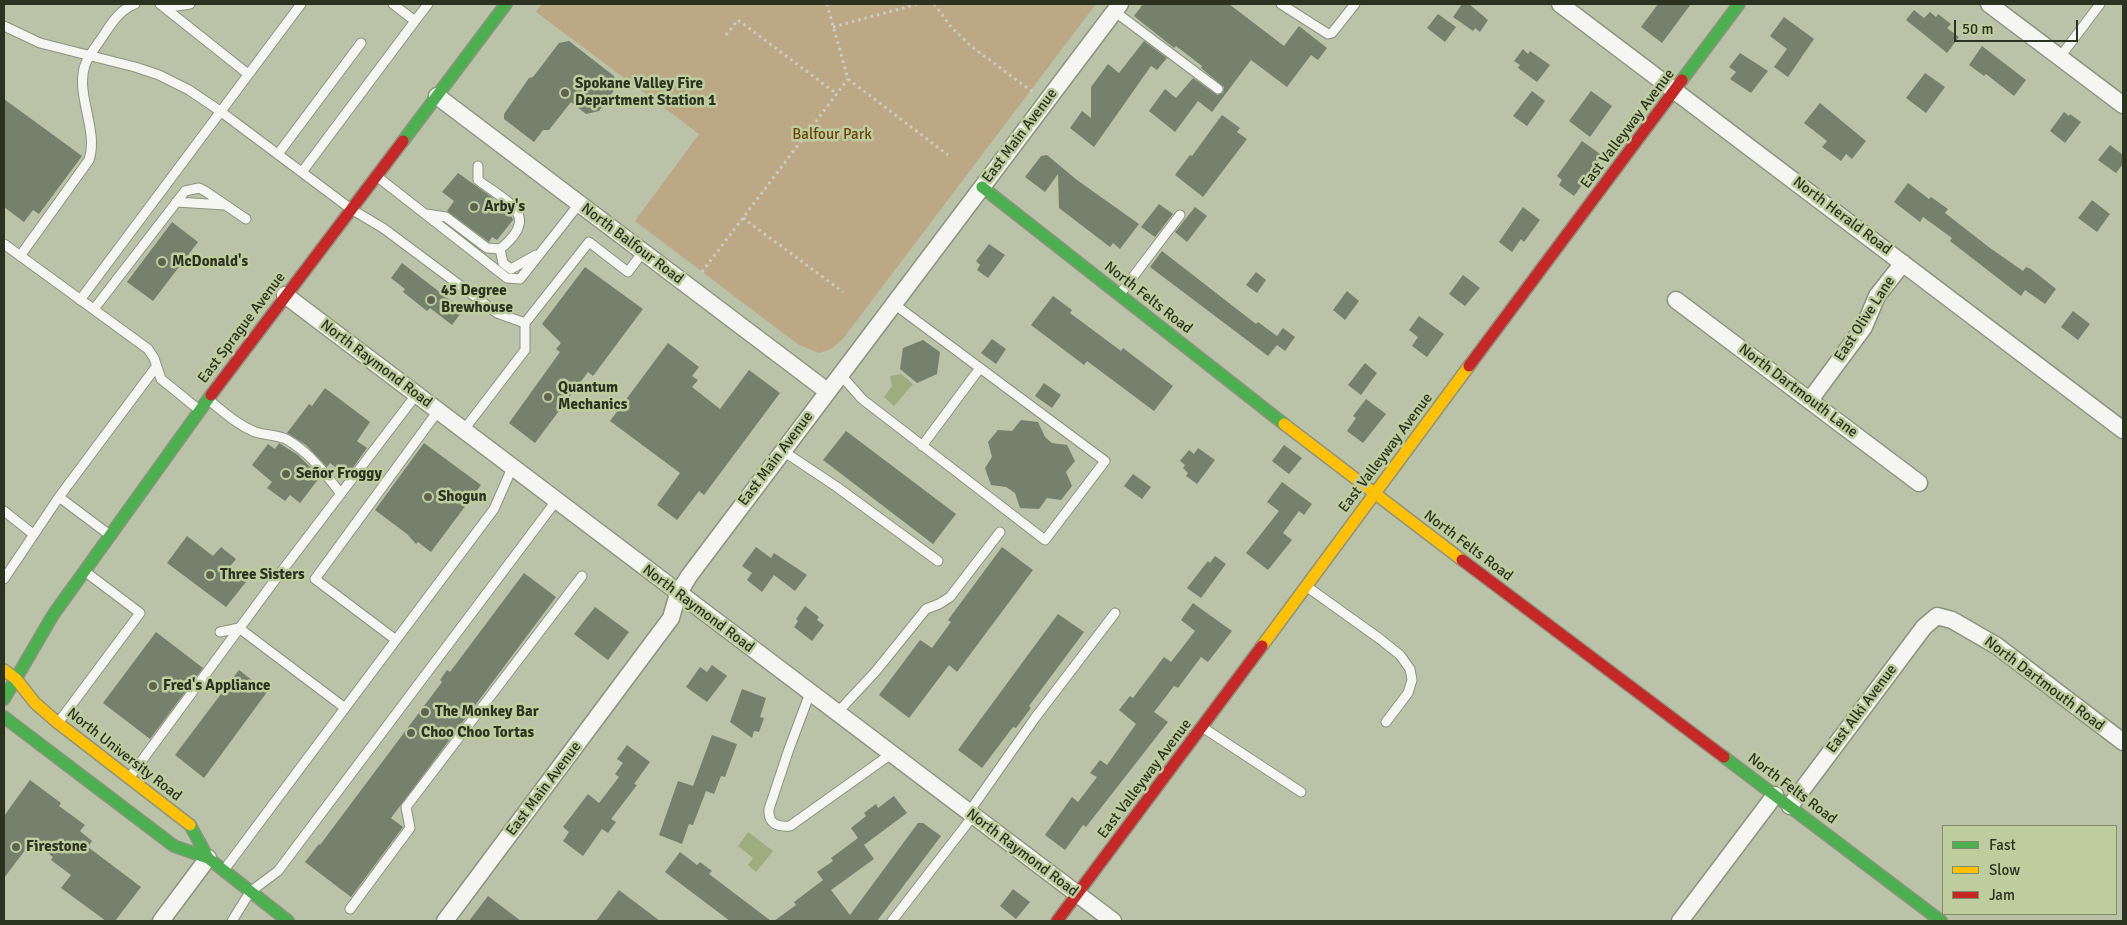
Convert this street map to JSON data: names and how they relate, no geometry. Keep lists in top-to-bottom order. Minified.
{"streets":{"street":["East Valleyway Avenue","East Main Avenue","North Herald Road","North Balfour Road","North Felts Road","East Olive Lane","East Sprague Avenue","North Raymond Road","North Dartmouth Lane","North Dartmouth Road","East Alki Avenue","North University Road"]},"crossings":[["East Valleyway Avenue","North Herald Road"],["East Valleyway Avenue","North Felts Road"],["East Valleyway Avenue","North Raymond Road"],["East Main Avenue","North Balfour Road"],["East Main Avenue","North Felts Road"],["East Main Avenue","North Raymond Road"],["North Herald Road","East Olive Lane"],["North Balfour Road","East Sprague Avenue"],["North Felts Road","East Alki Avenue"],["East Olive Lane","North Dartmouth Lane"],["East Sprague Avenue","North Raymond Road"],["East Sprague Avenue","North University Road"],["North Dartmouth Road","East Alki Avenue"]],"parks":["Balfour Park"],"places":["Spokane Valley Fire Department Station 1","Arby's","McDonald's","45 Degree Brewhouse","Quantum Mechanics","Señor Froggy","Shogun","Three Sisters","Fred's Appliance","The Monkey Bar","Choo Choo Tortas","Firestone"],"legend":["Fast","Slow","Jam"],"scale_bar":"50 m"}
